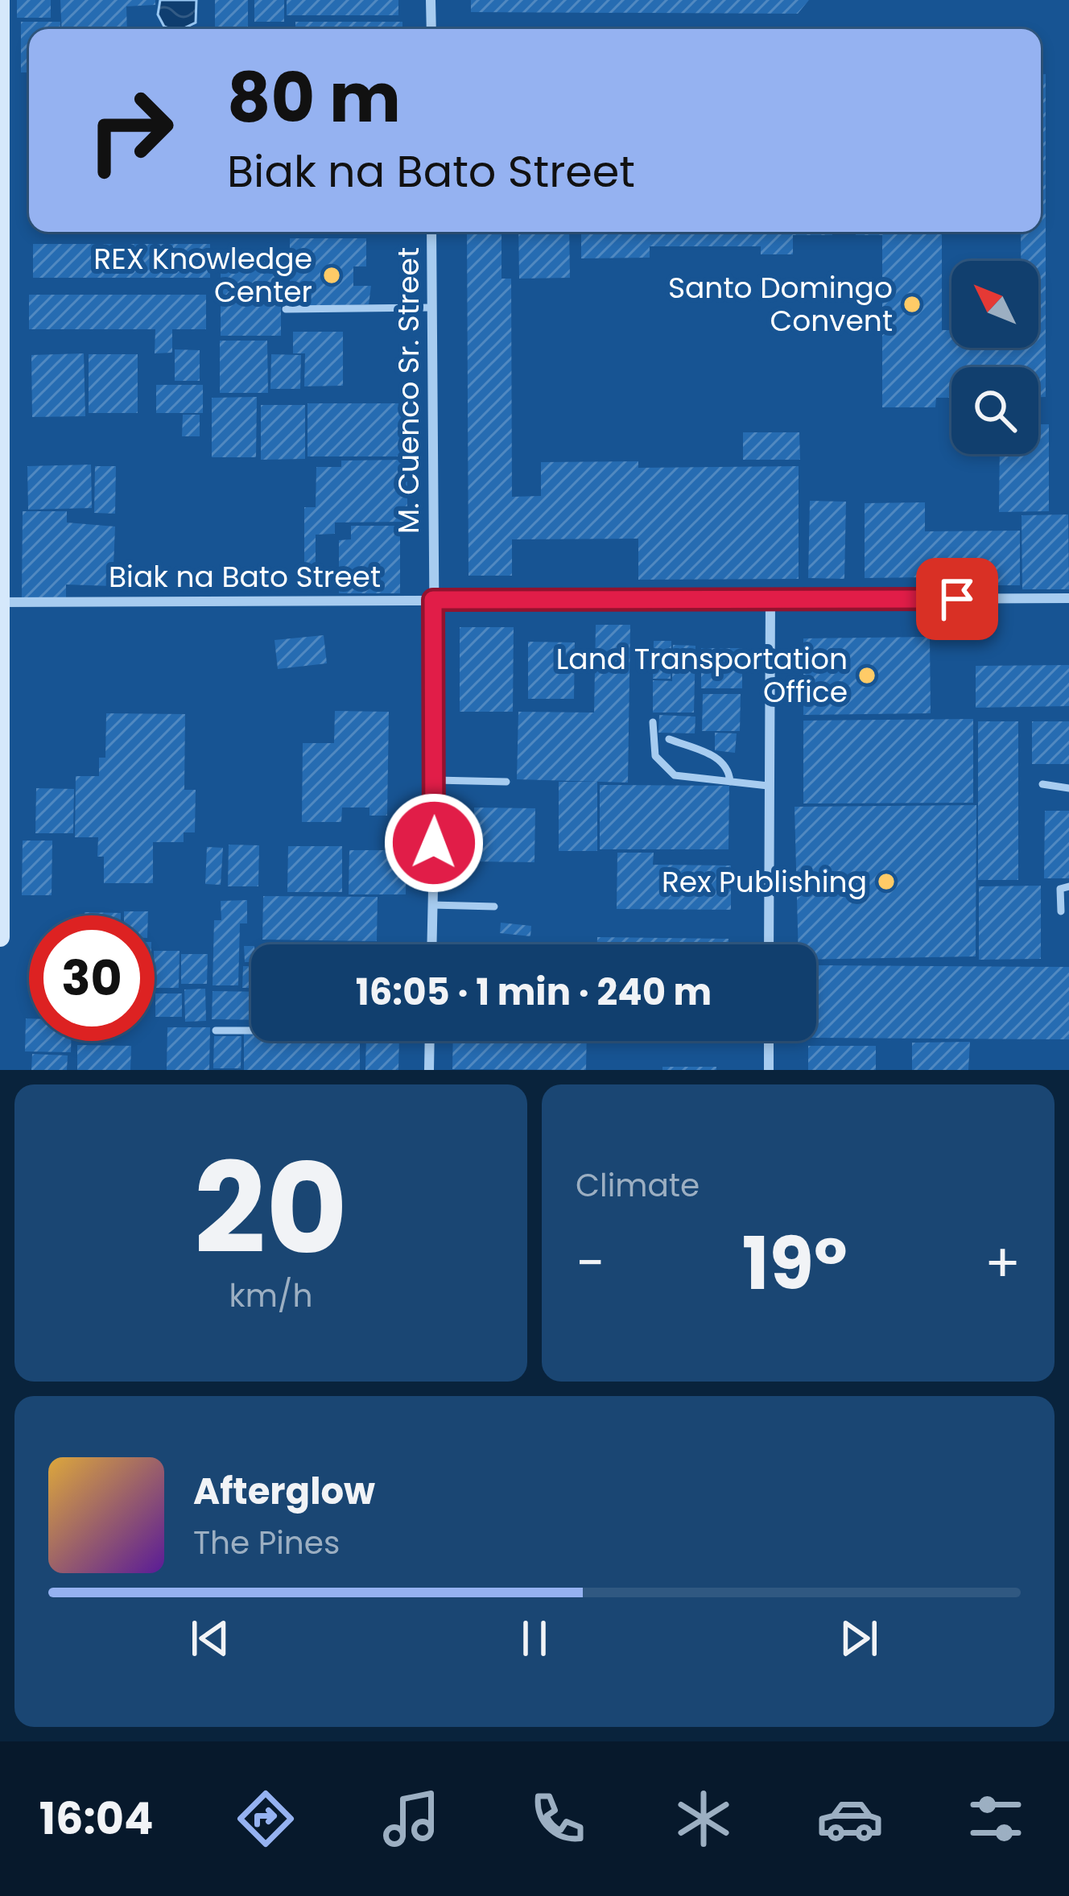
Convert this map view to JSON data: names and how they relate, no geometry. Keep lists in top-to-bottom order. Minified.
{"streets":{"street":["M. Cuenco Sr. Street","Biak na Bato Street"]},"crossings":[["M. Cuenco Sr. Street","Biak na Bato Street"]],"places":["REX Knowledge Center","Santo Domingo Convent","Land Transportation Office","Rex Publishing"],"north":"top left","page":{"turn":["80 m","Biak na Bato Street"],"limit":"30","trip":"16:05 · 1 min · 240 m","tile":[["20","km/h"],"Climate"],"heat":["−","19°","+"],"song":["Afterglow","The Pines"],"tabs":"16:04"}}
